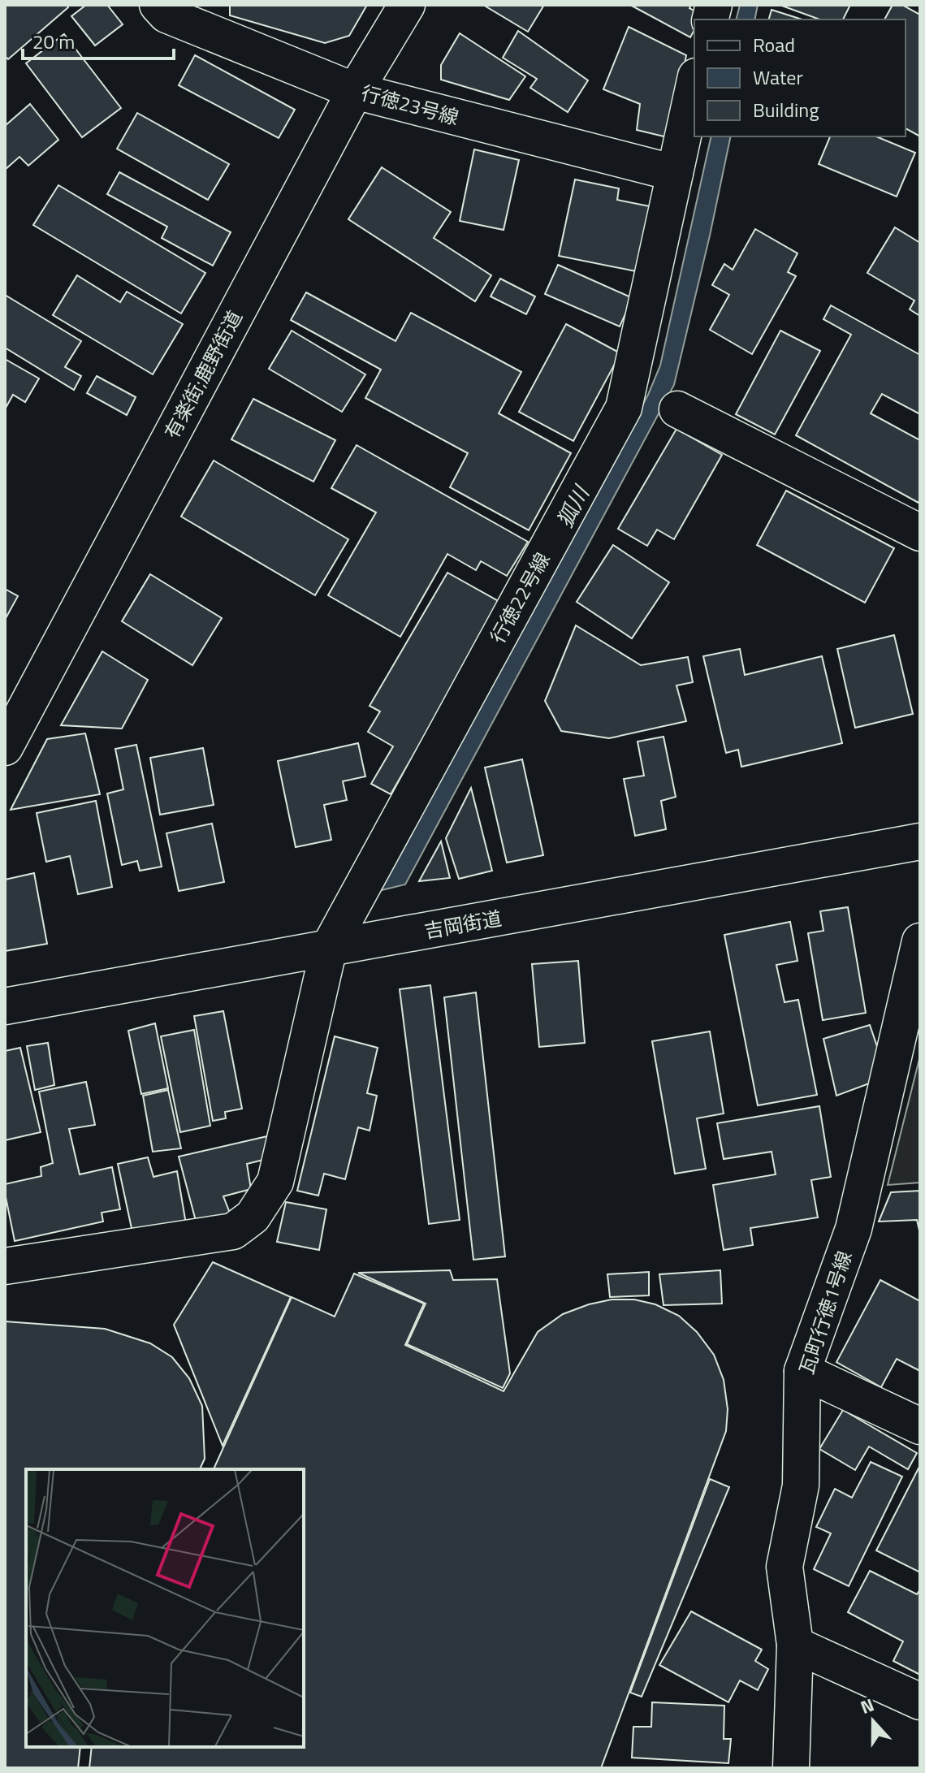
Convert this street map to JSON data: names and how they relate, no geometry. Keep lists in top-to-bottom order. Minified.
{"streets":{"street":["行徳23号線","有楽街;鹿野街道","行徳22号線","吉岡街道","瓦町行徳1号線"]},"crossings":[["行徳23号線","有楽街;鹿野街道"],["行徳23号線","行徳22号線"],["行徳22号線","吉岡街道"]],"water":["狐川"],"legend":["Road","Water","Building"],"scale_bar":"20 m","north":"top"}
